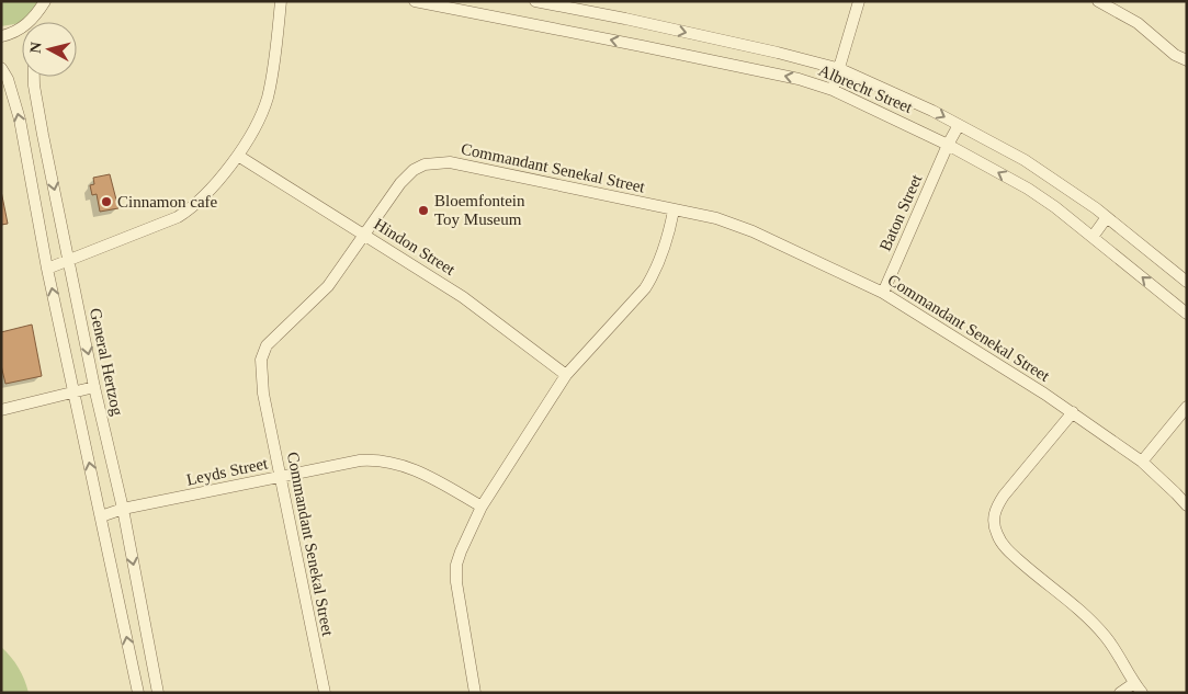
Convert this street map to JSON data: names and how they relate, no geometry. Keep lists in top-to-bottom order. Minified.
{"streets":{"street":["Albrecht Street","Commandant Senekal Street","Baton Street","Hindon Street","General Hertzog","Leyds Street"]},"crossings":[["Albrecht Street","Baton Street"],["Commandant Senekal Street","Baton Street"],["Commandant Senekal Street","Hindon Street"],["Commandant Senekal Street","Leyds Street"],["General Hertzog","Leyds Street"]],"places":["Cinnamon cafe","Bloemfontein Toy Museum"],"north":"left"}
